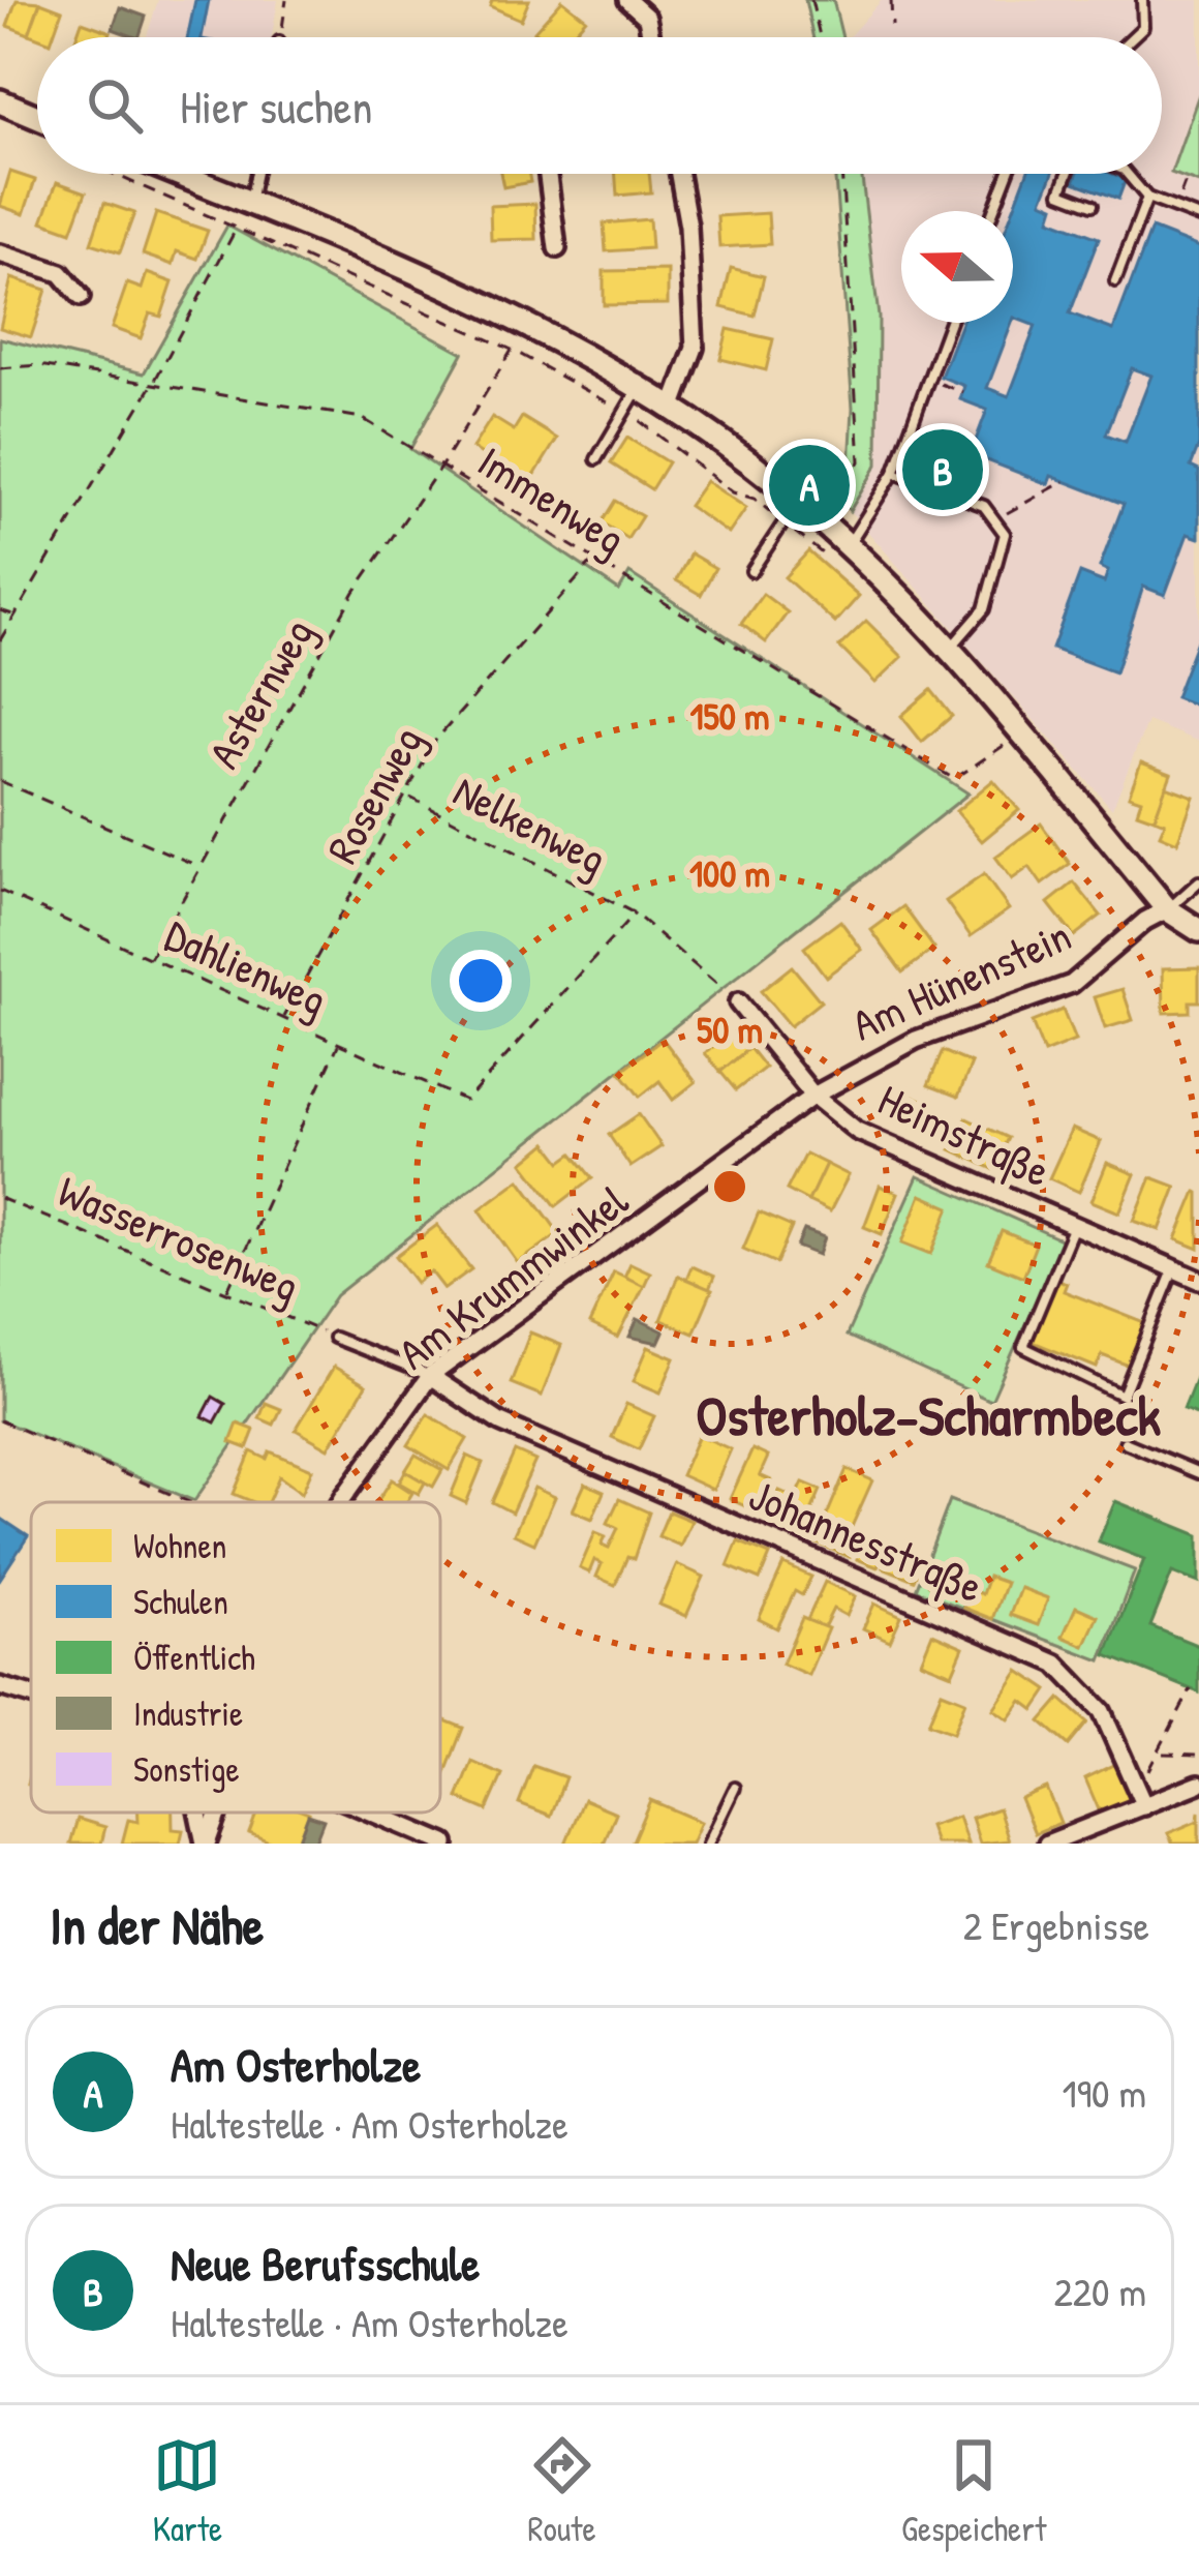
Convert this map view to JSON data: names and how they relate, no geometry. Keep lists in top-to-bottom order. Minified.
{"streets":{"street":["Am Hünenstein","Heimstraße","Am Krummwinkel","Johannesstraße"],"path":["Immenweg","Asternweg","Rosenweg","Nelkenweg","Dahlienweg","Wasserrosenweg"]},"crossings":[["Immenweg","Asternweg"],["Immenweg","Rosenweg"],["Asternweg","Dahlienweg"],["Rosenweg","Nelkenweg"],["Rosenweg","Dahlienweg"],["Nelkenweg","Dahlienweg"],["Nelkenweg","Heimstraße"],["Am Hünenstein","Heimstraße"],["Am Hünenstein","Am Krummwinkel"],["Heimstraße","Am Krummwinkel"],["Am Krummwinkel","Johannesstraße"]],"districts":["Osterholz-Scharmbeck"],"legend":["Wohnen","Schulen","Öffentlich","Industrie","Sonstige"],"north":"left","page":{"search":"Hier suchen","pins":["B","A"],"heading":["In der Nähe","2 Ergebnisse"],"list":[{"mark":"A","name":"Am Osterholze","note":"Haltestelle · Am Osterholze","value":"190 m"},{"mark":"B","name":"Neue Berufsschule","note":"Haltestelle · Am Osterholze","value":"220 m"}],"nav":["Karte","Route","Gespeichert"]},"rings":["150 m","100 m","50 m"]}
